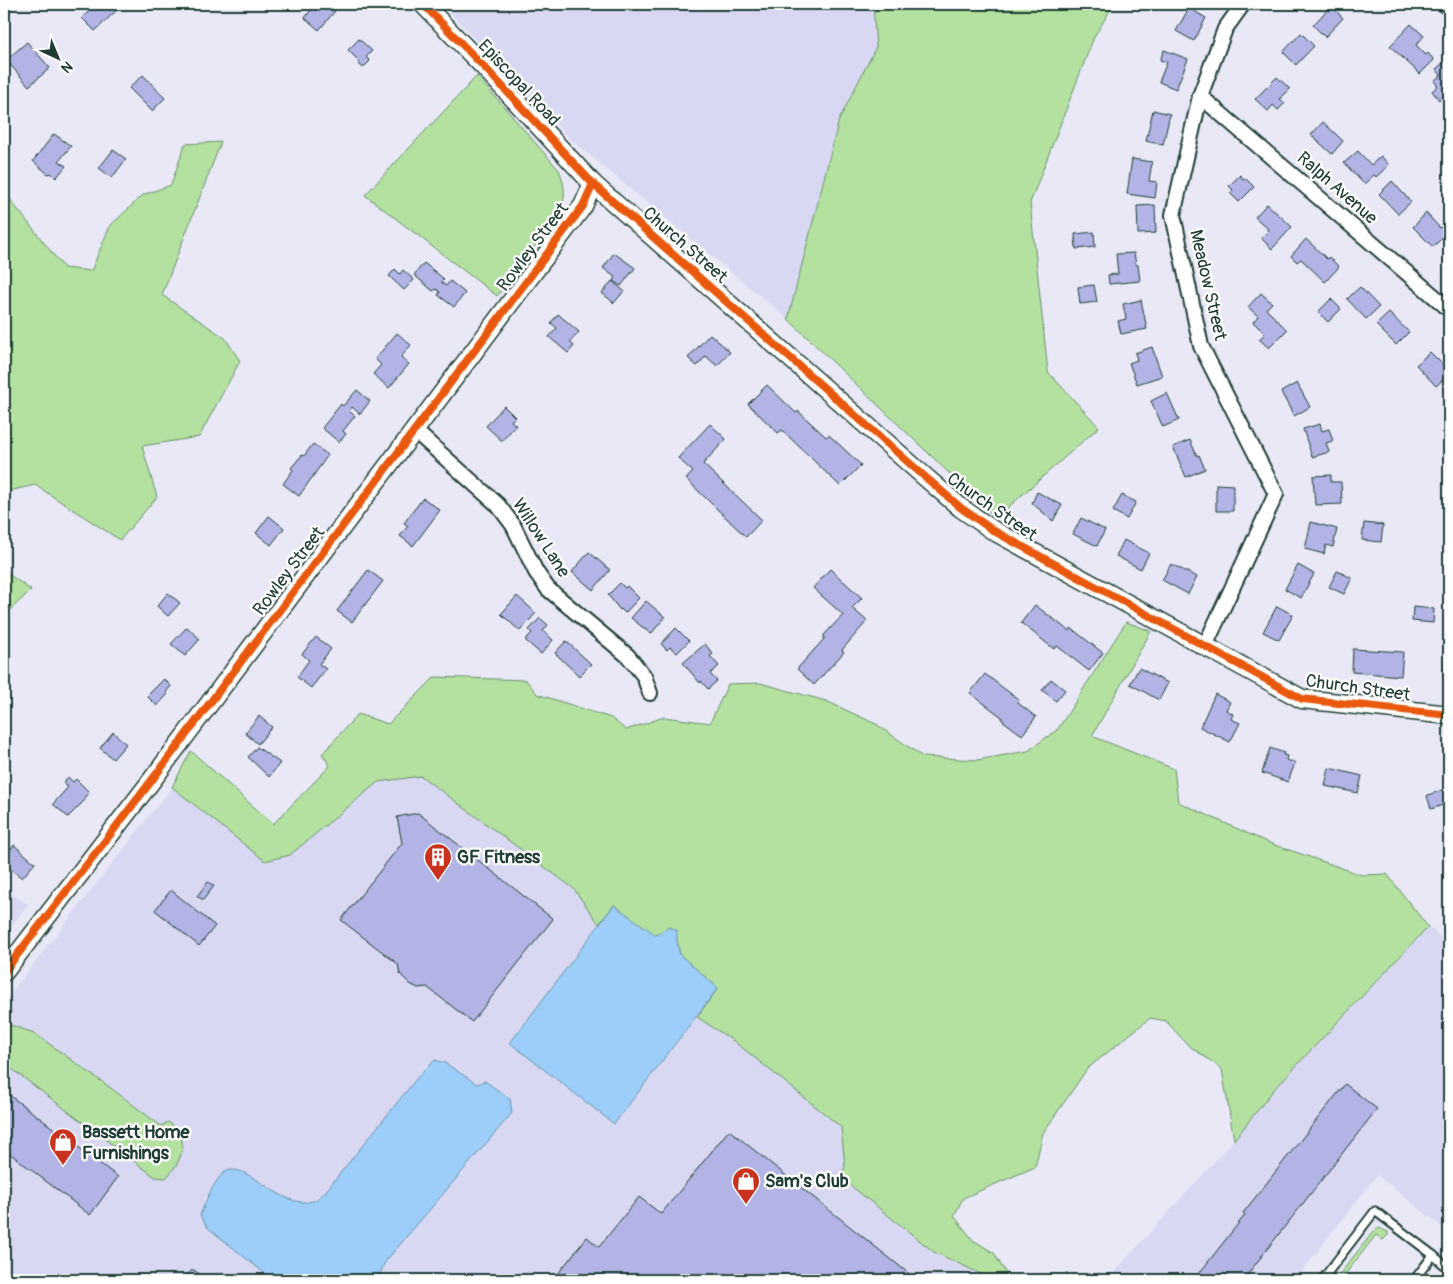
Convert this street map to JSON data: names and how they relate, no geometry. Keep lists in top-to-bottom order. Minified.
{"streets":{"street":["Episcopal Road","Ralph Avenue","Church Street","Rowley Street","Meadow Street","Willow Lane"]},"crossings":[["Episcopal Road","Church Street"],["Episcopal Road","Rowley Street"],["Ralph Avenue","Meadow Street"],["Church Street","Rowley Street"],["Church Street","Meadow Street"],["Rowley Street","Willow Lane"]],"places":{"building":["GF Fitness"],"shop":["Bassett Home Furnishings","Sam's Club"]},"north":"bottom right"}
